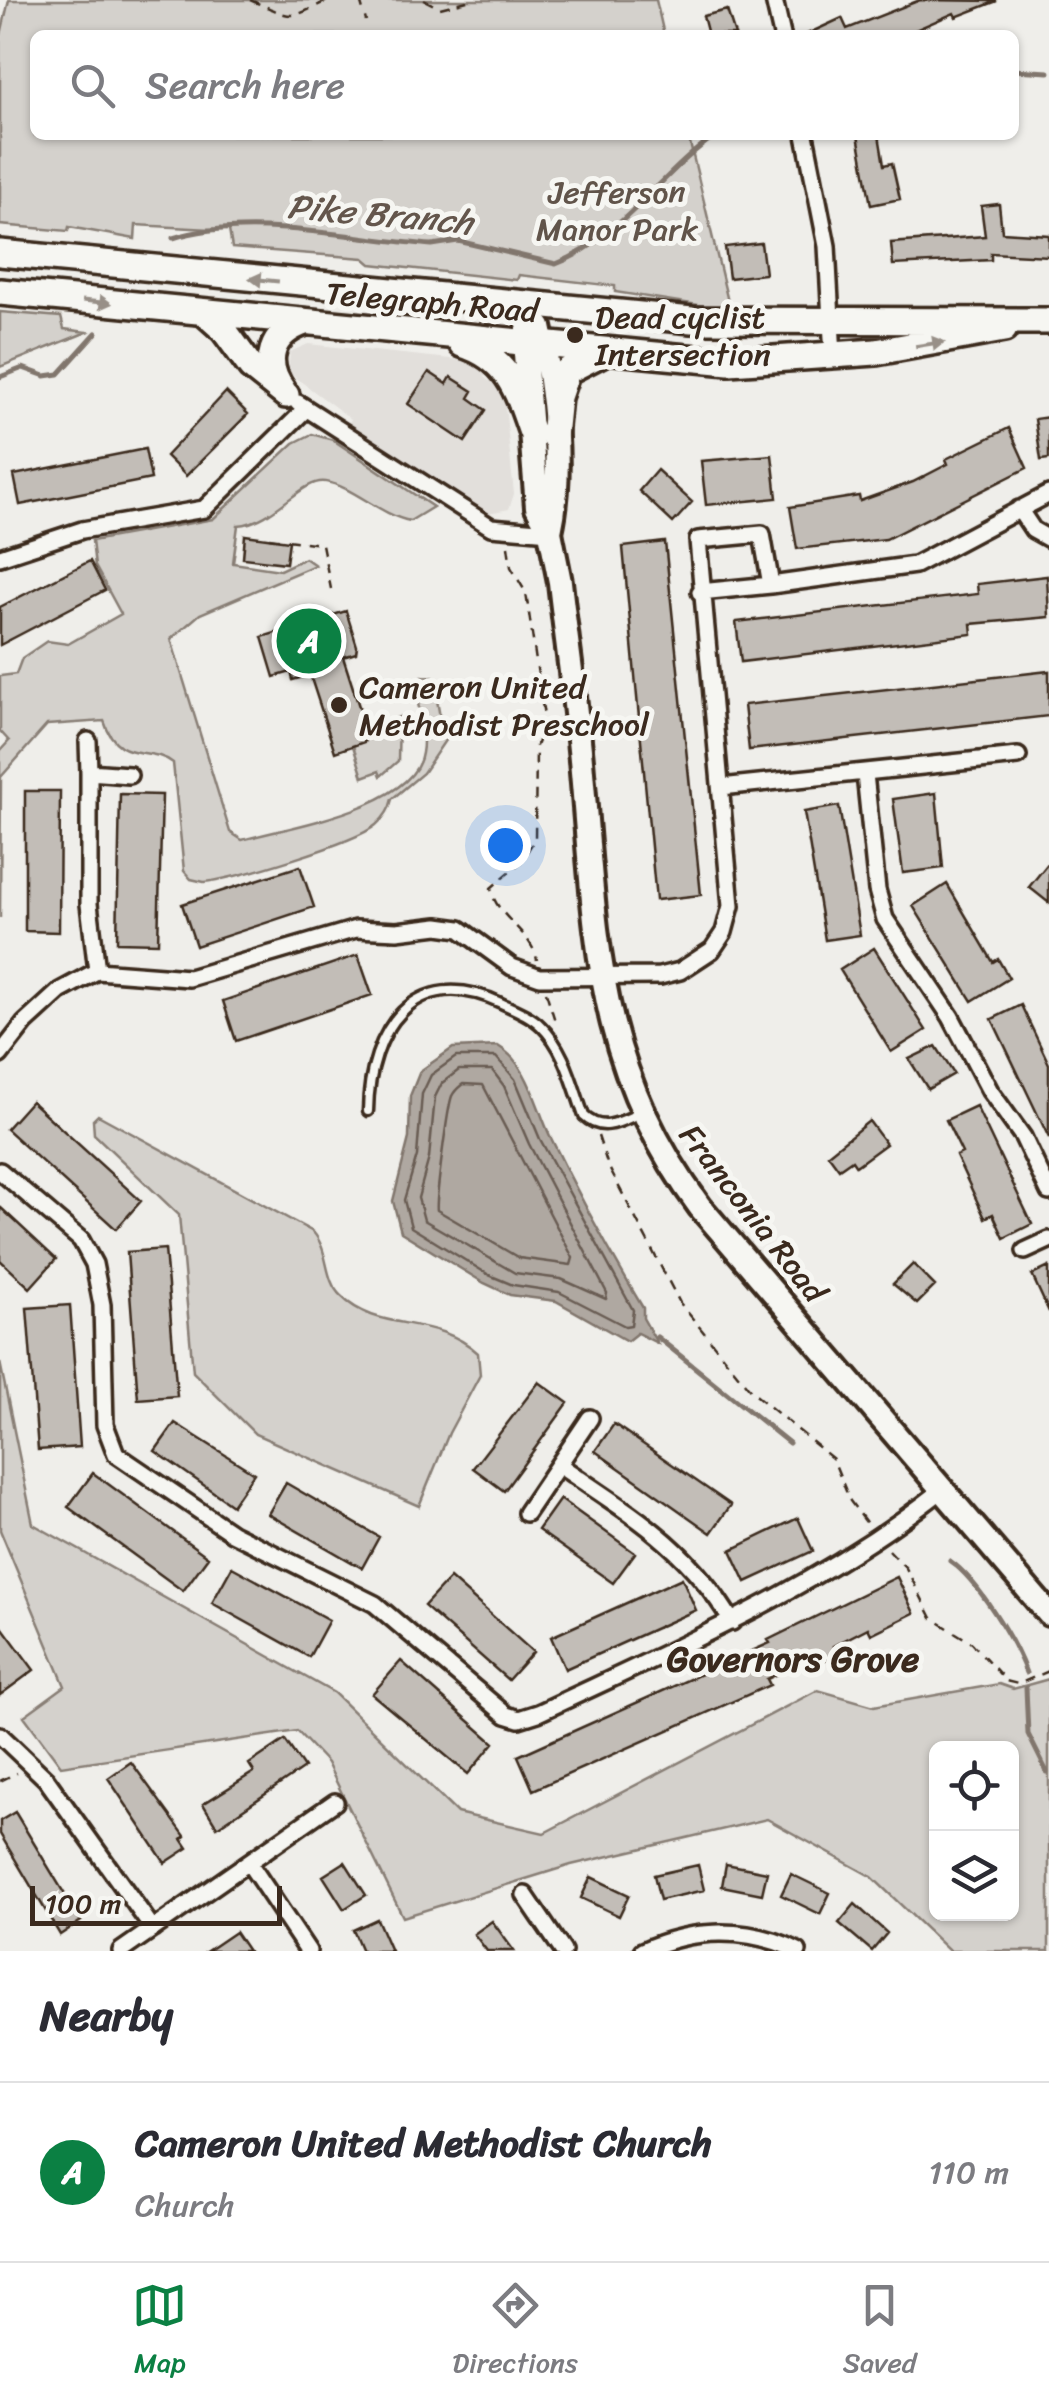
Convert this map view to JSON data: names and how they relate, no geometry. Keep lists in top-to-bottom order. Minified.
{"streets":{"main road":["Telegraph Road","Franconia Road"]},"crossings":[["Telegraph Road","Franconia Road"]],"districts":["Governors Grove"],"water":["Pike Branch"],"parks":["Jefferson Manor Park"],"places":["Dead cyclist Intersection","Cameron United Methodist Preschool"],"scale_bar":"100 m","page":{"search":"Search here","pins":"A","scale":"100 m","heading":"Nearby","list":[{"mark":"A","name":"Cameron United Methodist Church","note":"Church","value":"110 m"}],"nav":["Map","Directions","Saved"]}}
